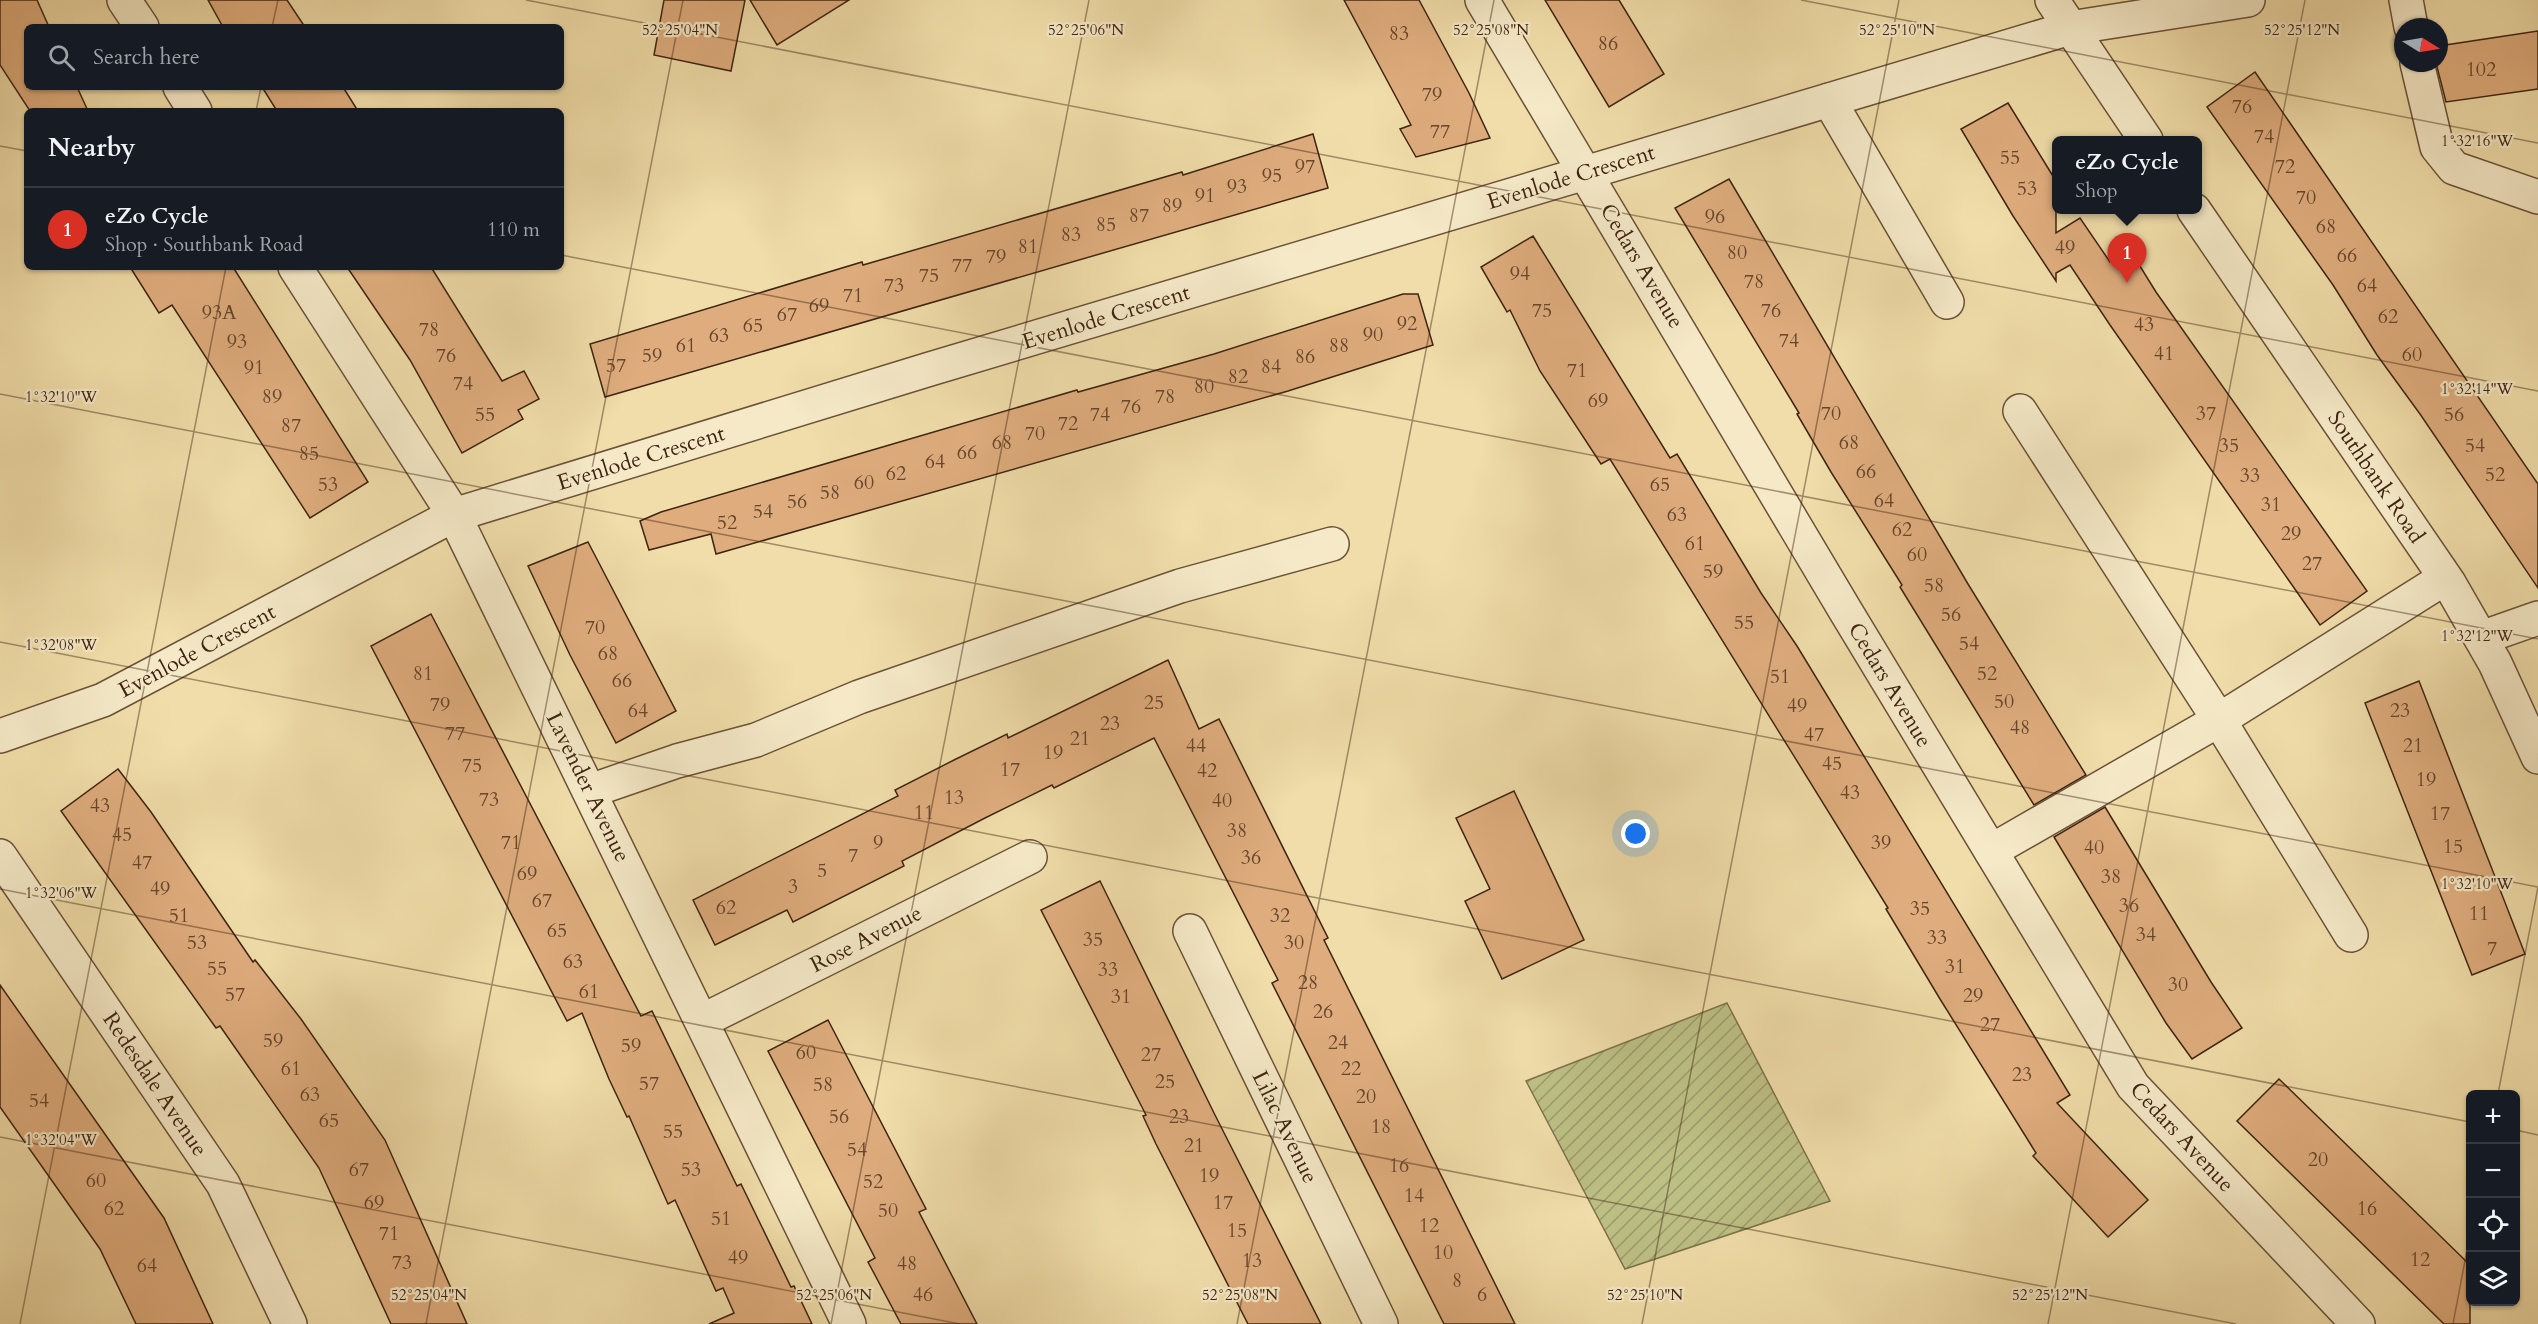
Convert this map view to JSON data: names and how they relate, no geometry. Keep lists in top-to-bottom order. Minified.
{"streets":{"street":["Evenlode Crescent","Cedars Avenue","Southbank Road","Lavender Avenue","Rose Avenue","Redesdale Avenue","Lilac Avenue"]},"crossings":[["Evenlode Crescent","Cedars Avenue"],["Evenlode Crescent","Lavender Avenue"],["Lavender Avenue","Rose Avenue"]],"house_numbers":["83","86","102","79","76","77","74","55","97","72","95","93","53","91","70","89","87","96","85","68","83","81","49","80","66","79","77","94","75","78","73","64","71","69","75","76","93A","67","62","92","43","65","78","90","63","74","93","61","88","41","60","76","59","86","57","84","91","71","82","74","80","89","78","69","76","70","37","55","74","56","72","87","70","68","68","35","54","66","85","64","66","62","52","33","60","53","65","58","64","56","31","54","63","52","62","29","61","60","27","59","58","56","55","70","54","68","81","52","51","66","50","25","79","49","64","23","23","48","77","47","21","44","21","19","45","75","17","42","19","43","13","73","40","43","11","17","38","45","71","9","39","15","40","7","36","47","5","69","38","3","49","67","36","62","35","11","51","32","65","34","33","35","53","30","7","63","31","55","33","28","30","61","57","29","31","26","27","59","24","59","60","27","61","22","23","25","57","58","63","20","54","56","23","65","18","55","21","54","20","16","67","53","19","60","52","14","69","17","62","16","50","51","12","15","71","10","49","12","13","73","48","64","8","46","6"],"north":"right","page":{"search":"Search here","heading":"Nearby","popup":["eZo Cycle","Shop"],"list":[{"mark":"1","name":"eZo Cycle","note":"Shop · Southbank Road","value":"110 m"}],"pins":"1","map_buttons":["+","−"]},"coordinates":["52°25'04\"N","52°25'06\"N","52°25'08\"N","52°25'10\"N","52°25'12\"N","1°32'16\"W","1°32'14\"W","1°32'10\"W","1°32'12\"W","1°32'08\"W","1°32'06\"W","1°32'04\"W"]}
